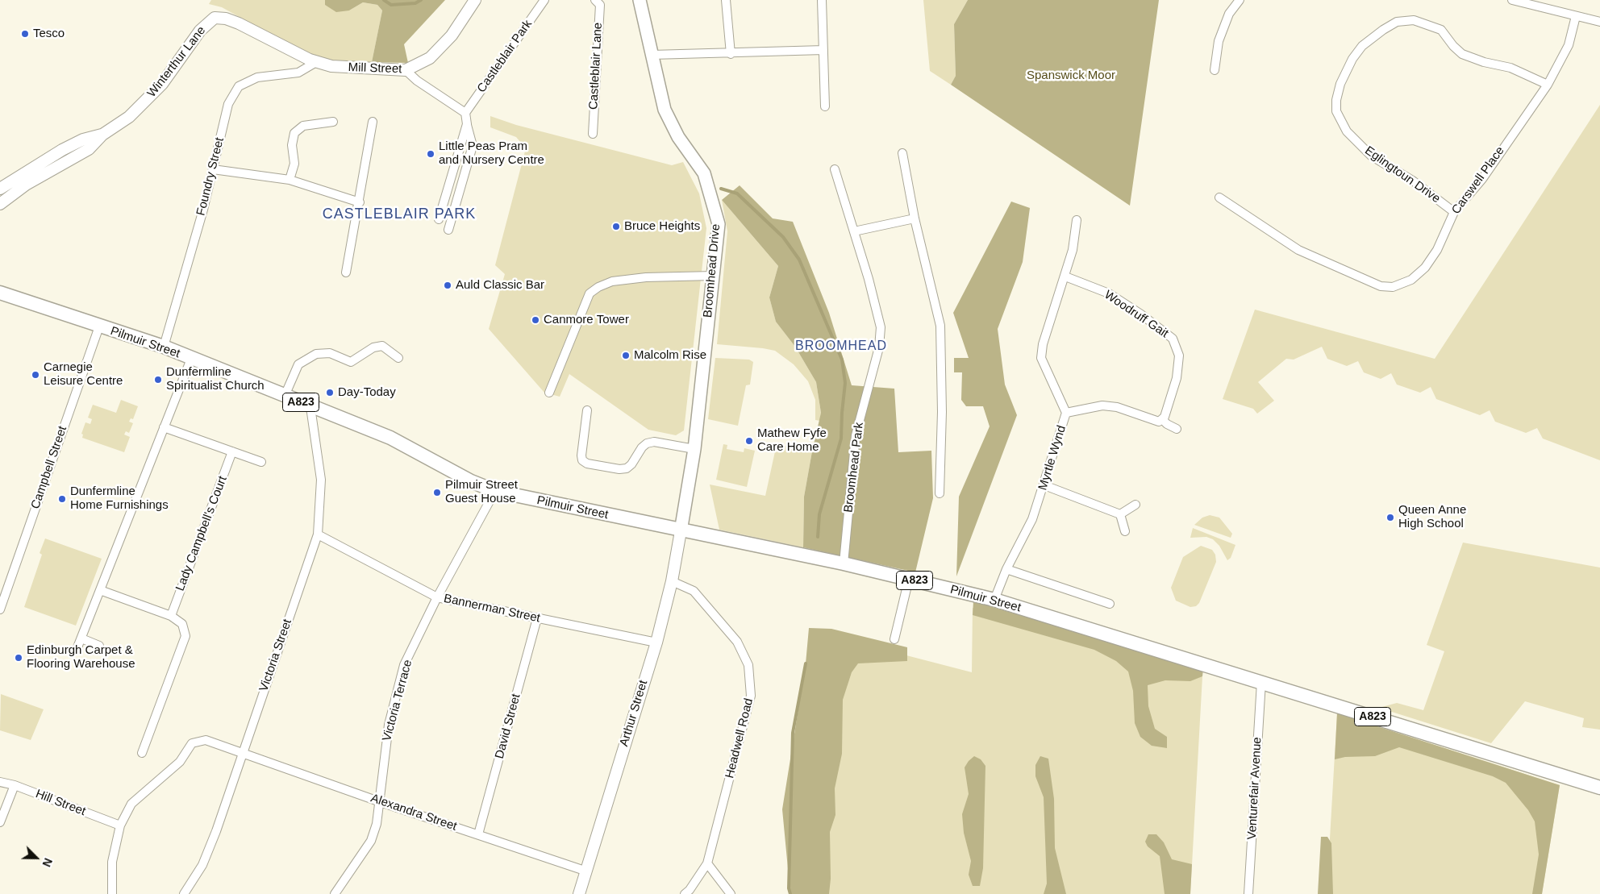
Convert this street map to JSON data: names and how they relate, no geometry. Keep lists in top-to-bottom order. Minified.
{"streets":{"main road":["Broomhead Drive","Pilmuir Street","A823"],"street":["Castleblair Park","Winterthur Lane","Castleblair Lane","Mill Street","Eglingtoun Drive","Foundry Street","Carswell Place","Woodruff Gait","Myrtle Wynd","Campbell Street","Broomhead Park","Lady Campbell's Court","Bannerman Street","Victoria Street","Victoria Terrace","Arthur Street","David Street","Headwell Road","Venturefair Avenue","Hill Street","Alexandra Street"]},"crossings":[["Winterthur Lane","Mill Street"],["Winterthur Lane","Foundry Street"],["Mill Street","Foundry Street"],["Eglingtoun Drive","Carswell Place"],["Foundry Street","Pilmuir Street"],["Broomhead Drive","Pilmuir Street"],["Broomhead Drive","Arthur Street"],["Woodruff Gait","Myrtle Wynd"],["Pilmuir Street","A823"],["Pilmuir Street","Myrtle Wynd"],["Pilmuir Street","Campbell Street"],["Pilmuir Street","Broomhead Park"],["Pilmuir Street","Victoria Street"],["Pilmuir Street","Victoria Terrace"],["Pilmuir Street","Arthur Street"],["Pilmuir Street","Venturefair Avenue"],["A823","Venturefair Avenue"],["Bannerman Street","Victoria Street"],["Bannerman Street","Victoria Terrace"],["Bannerman Street","Arthur Street"],["Bannerman Street","David Street"],["Victoria Street","Alexandra Street"],["Victoria Terrace","Alexandra Street"],["Arthur Street","Headwell Road"],["Arthur Street","Alexandra Street"],["David Street","Alexandra Street"],["Hill Street","Alexandra Street"]],"districts":["CASTLEBLAIR PARK","BROOMHEAD"],"parks":["Spanswick Moor"],"places":["Tesco","Little Peas Pram and Nursery Centre","Bruce Heights","Auld Classic Bar","Canmore Tower","Malcolm Rise","Carnegie Leisure Centre","Dunfermline Spiritualist Church","Day-Today","Mathew Fyfe Care Home","Pilmuir Street Guest House","Dunfermline Home Furnishings","Queen Anne High School","Edinburgh Carpet & Flooring Warehouse"],"north":"bottom right"}
